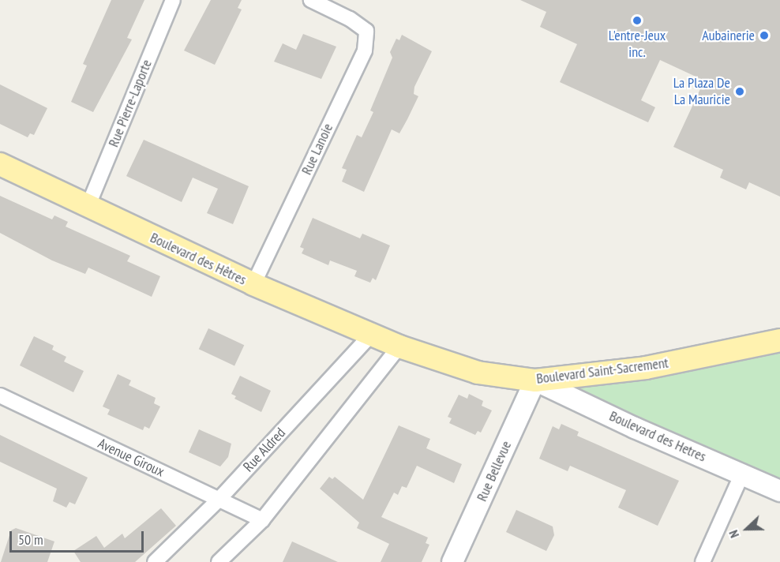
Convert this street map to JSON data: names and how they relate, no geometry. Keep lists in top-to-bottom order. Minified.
{"streets":{"main road":["Boulevard des Hêtres","Boulevard Saint-Sacrement"],"street":["Rue Pierre-Laporte","Rue Lanoie","Boulevard des Hetres","Rue Aldred","Avenue Giroux","Rue Bellevue"]},"crossings":[["Rue Pierre-Laporte","Boulevard des Hêtres"],["Rue Lanoie","Boulevard des Hêtres"],["Boulevard des Hêtres","Boulevard Saint-Sacrement"],["Boulevard des Hêtres","Rue Aldred"],["Boulevard Saint-Sacrement","Boulevard des Hetres"],["Boulevard Saint-Sacrement","Rue Bellevue"],["Boulevard des Hetres","Rue Bellevue"],["Rue Aldred","Avenue Giroux"]],"places":["L'entre-Jeux inc.","Aubainerie","La Plaza De La Mauricie"],"scale_bar":"50 m","north":"left"}
